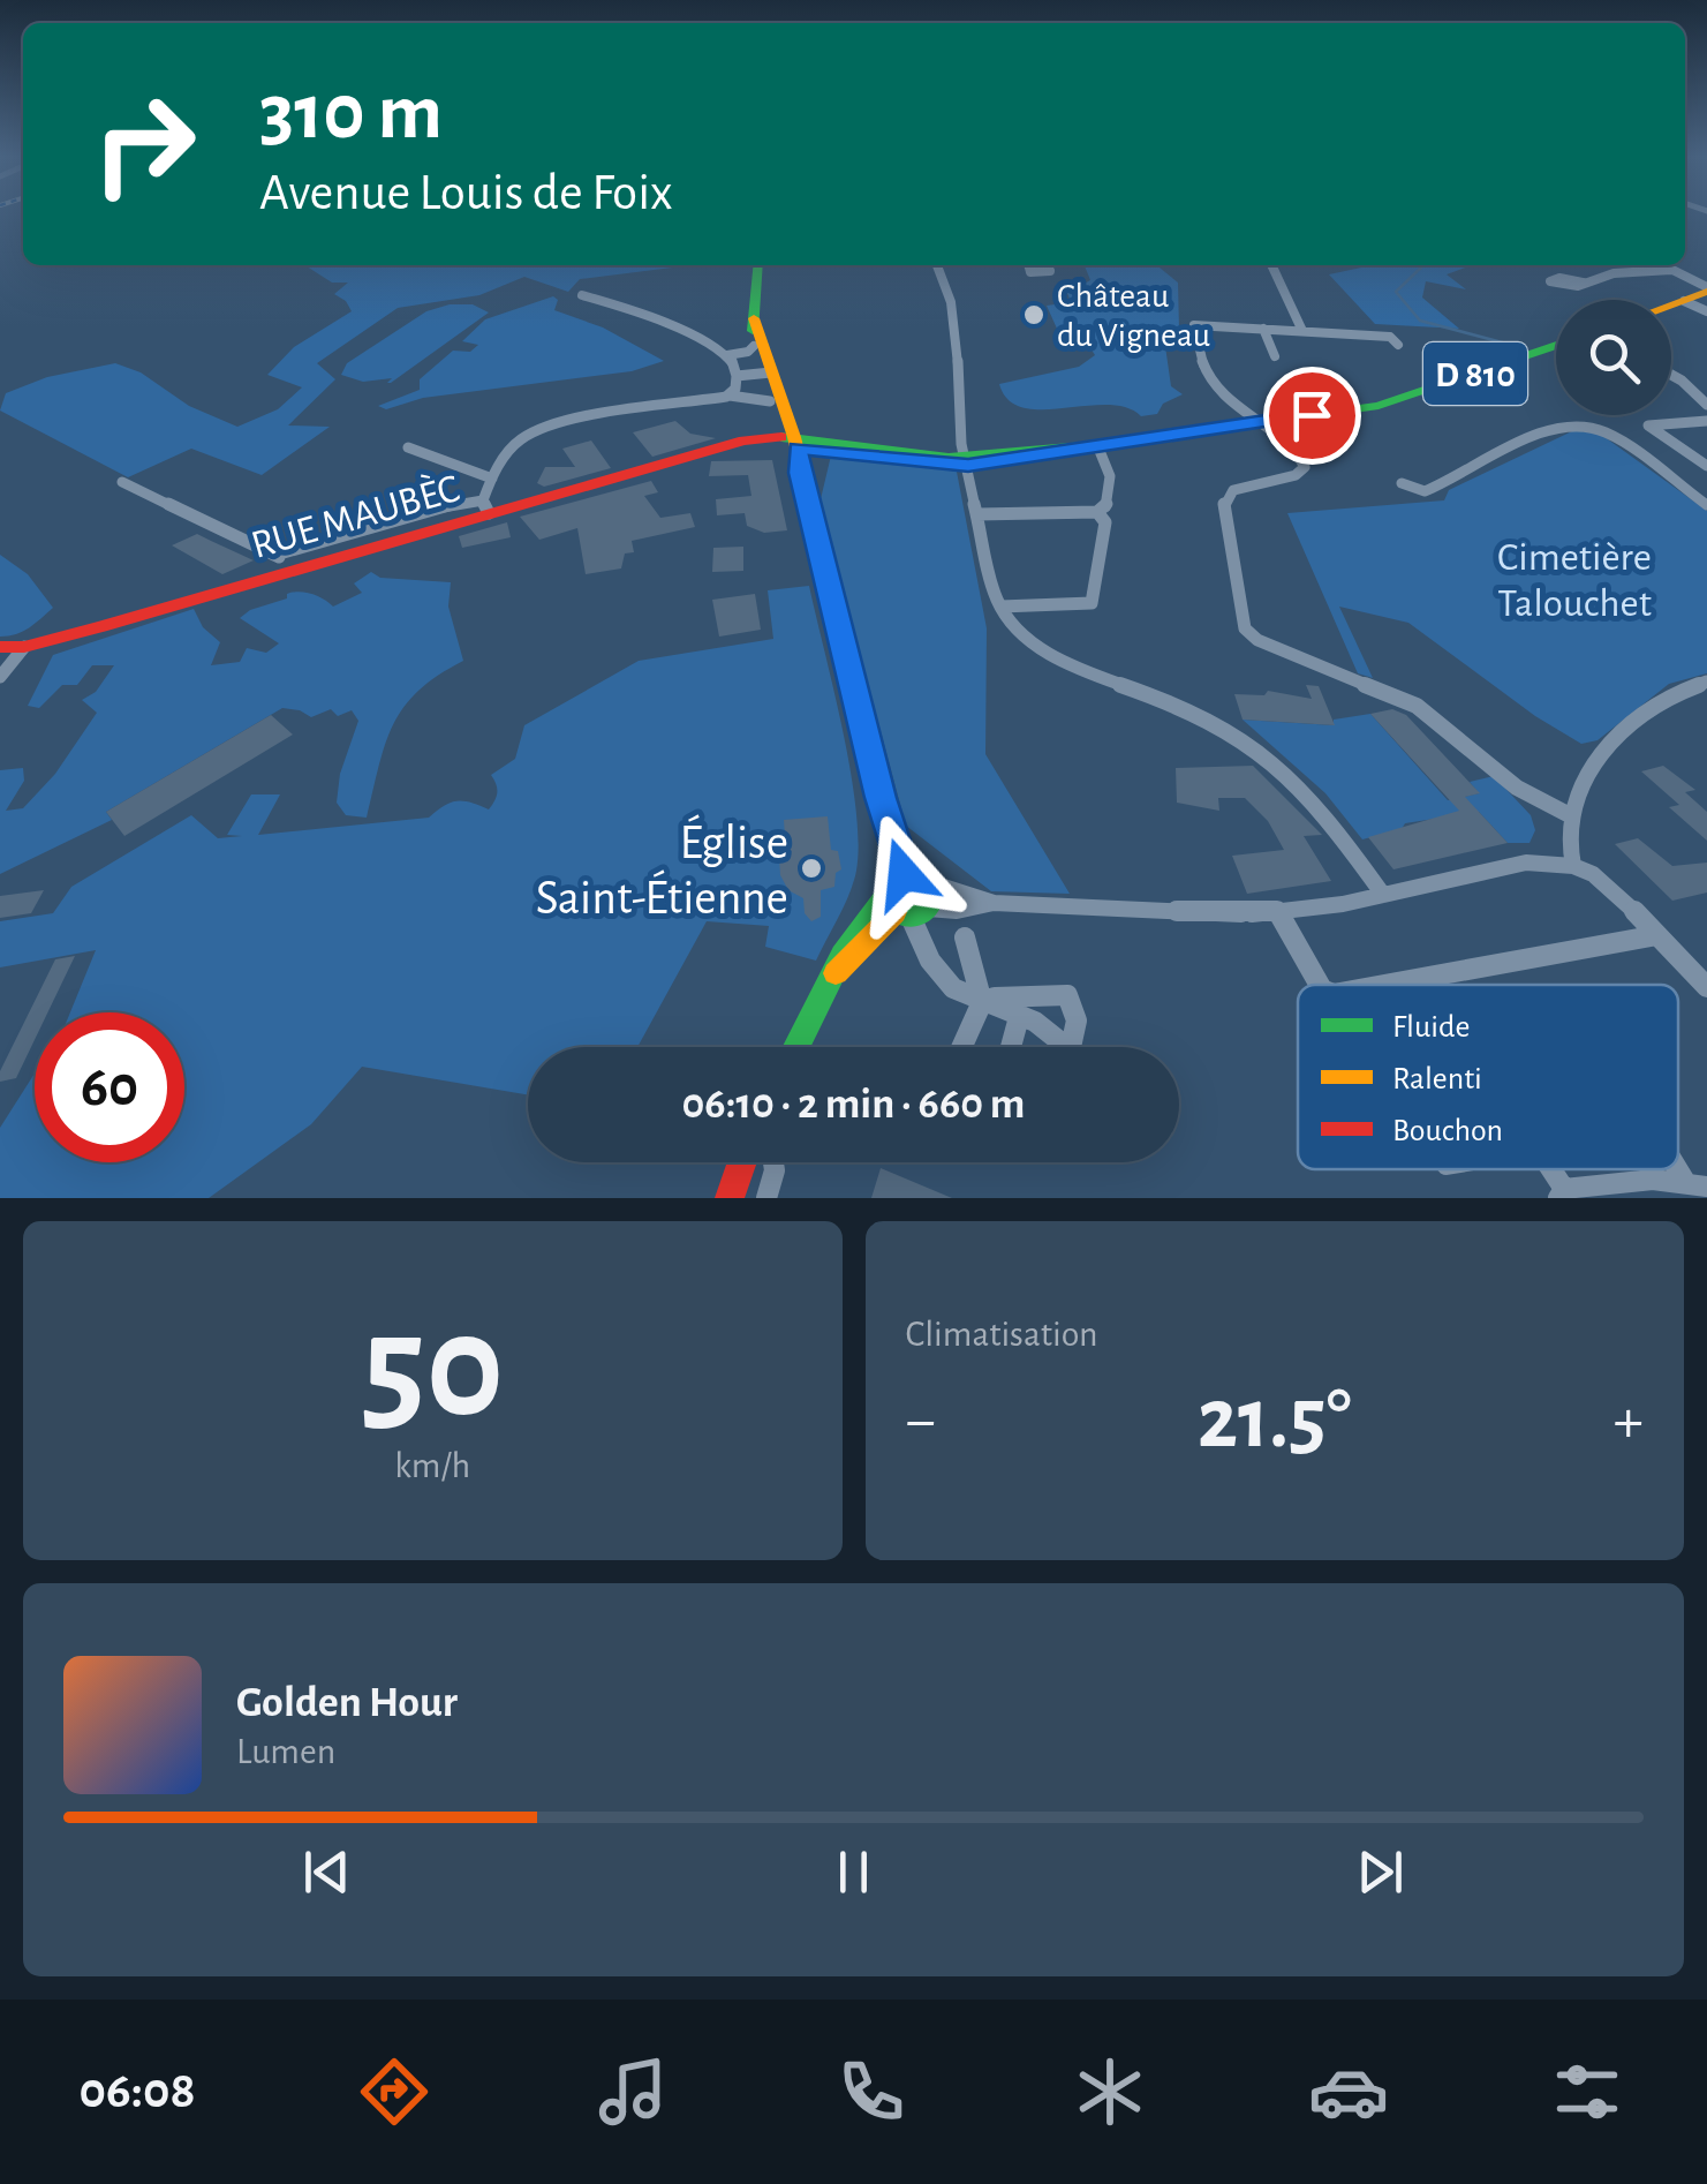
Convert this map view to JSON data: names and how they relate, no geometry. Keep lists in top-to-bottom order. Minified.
{"streets":{"main road":["D 810","RUE MAUBÈC"]},"crossings":[["D 810","RUE MAUBÈC"]],"parks":["Cimetière Talouchet"],"places":["Château du Vigneau","Église Saint-Étienne"],"legend":["Fluide","Ralenti","Bouchon"],"page":{"turn":["310 m","Avenue Louis de Foix"],"limit":"60","trip":"06:10 · 2 min · 660 m","tile":[["50","km/h"],"Climatisation"],"heat":["−","21.5°","+"],"song":["Golden Hour","Lumen"],"tabs":"06:08"}}
